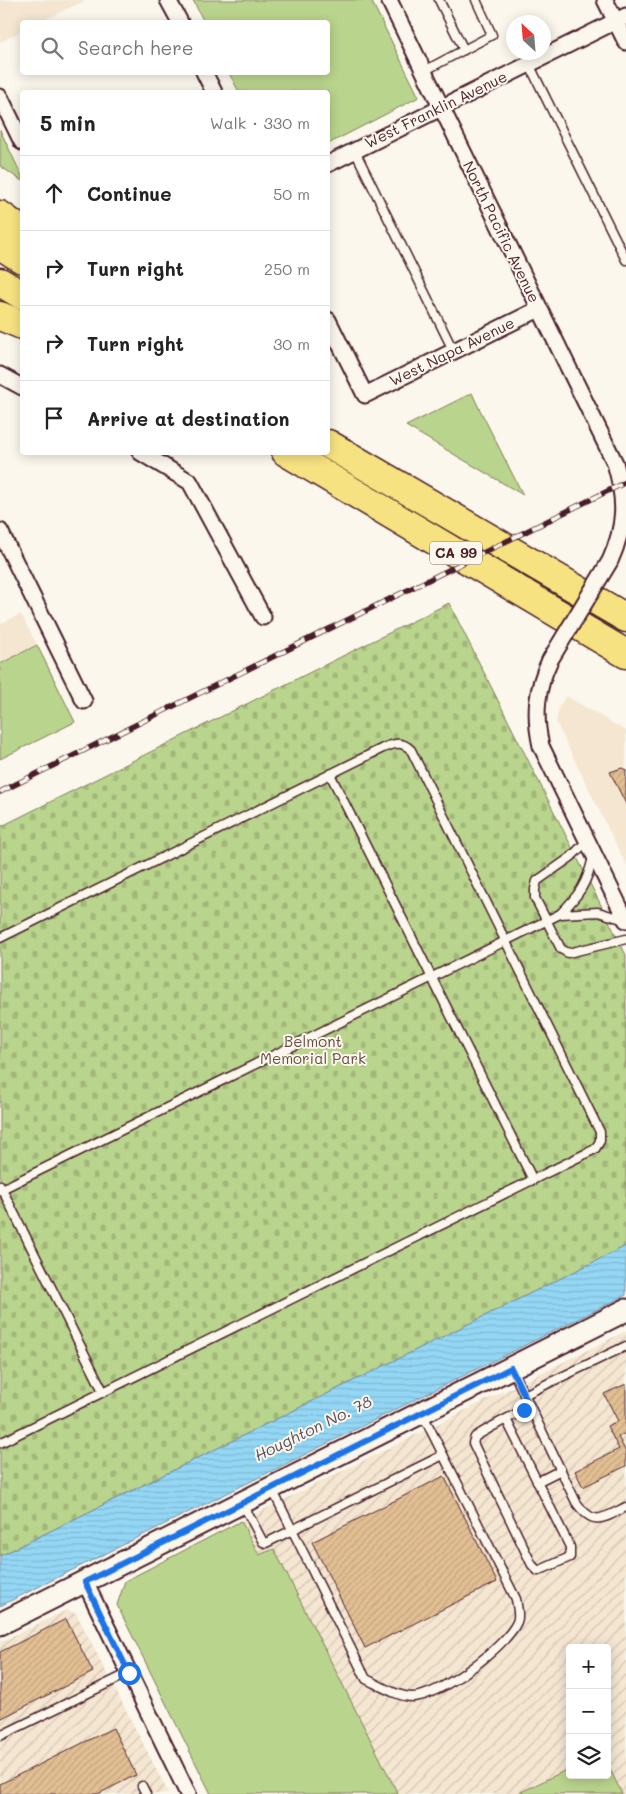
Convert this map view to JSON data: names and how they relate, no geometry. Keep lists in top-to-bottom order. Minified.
{"streets":{"highway":["CA 99"],"street":["West Franklin Avenue","North Pacific Avenue","West Napa Avenue"]},"crossings":[["West Franklin Avenue","North Pacific Avenue"],["North Pacific Avenue","West Napa Avenue"]],"water":["Houghton No. 78"],"parks":["Belmont Memorial Park"],"north":"top left","page":{"search":"Search here","heading":["5 min","Walk · 330 m"],"list":[["Continue","50 m"],["Turn right","250 m"],["Turn right","30 m"],"Arrive at destination"],"map_buttons":["+","−"]}}
